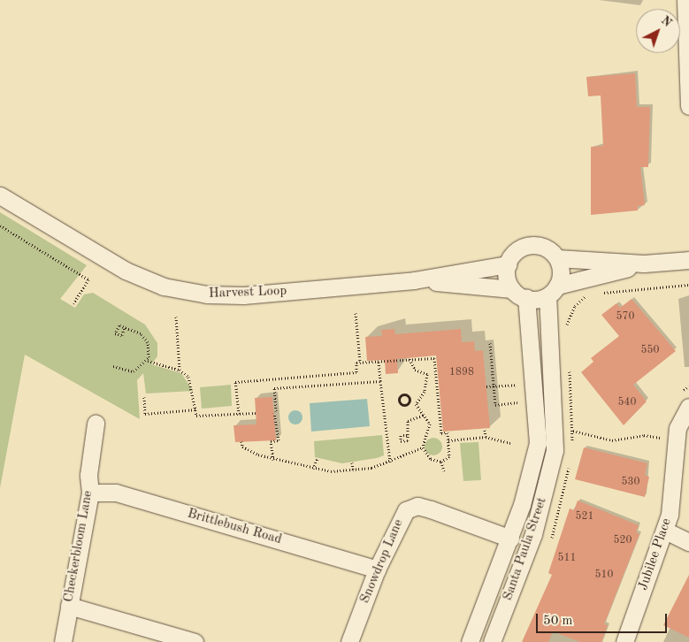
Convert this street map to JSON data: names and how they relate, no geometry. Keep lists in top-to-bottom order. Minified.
{"streets":{"street":["Harvest Loop","Brittlebush Road","Checkerbloom Lane","Santa Paula Street","Jubilee Place","Snowdrop Lane"]},"crossings":[["Harvest Loop","Santa Paula Street"],["Brittlebush Road","Checkerbloom Lane"],["Brittlebush Road","Snowdrop Lane"],["Santa Paula Street","Snowdrop Lane"]],"house_numbers":["570","550","1898","540","530","521","520","511","510"],"scale_bar":"50 m","north":"top right"}
